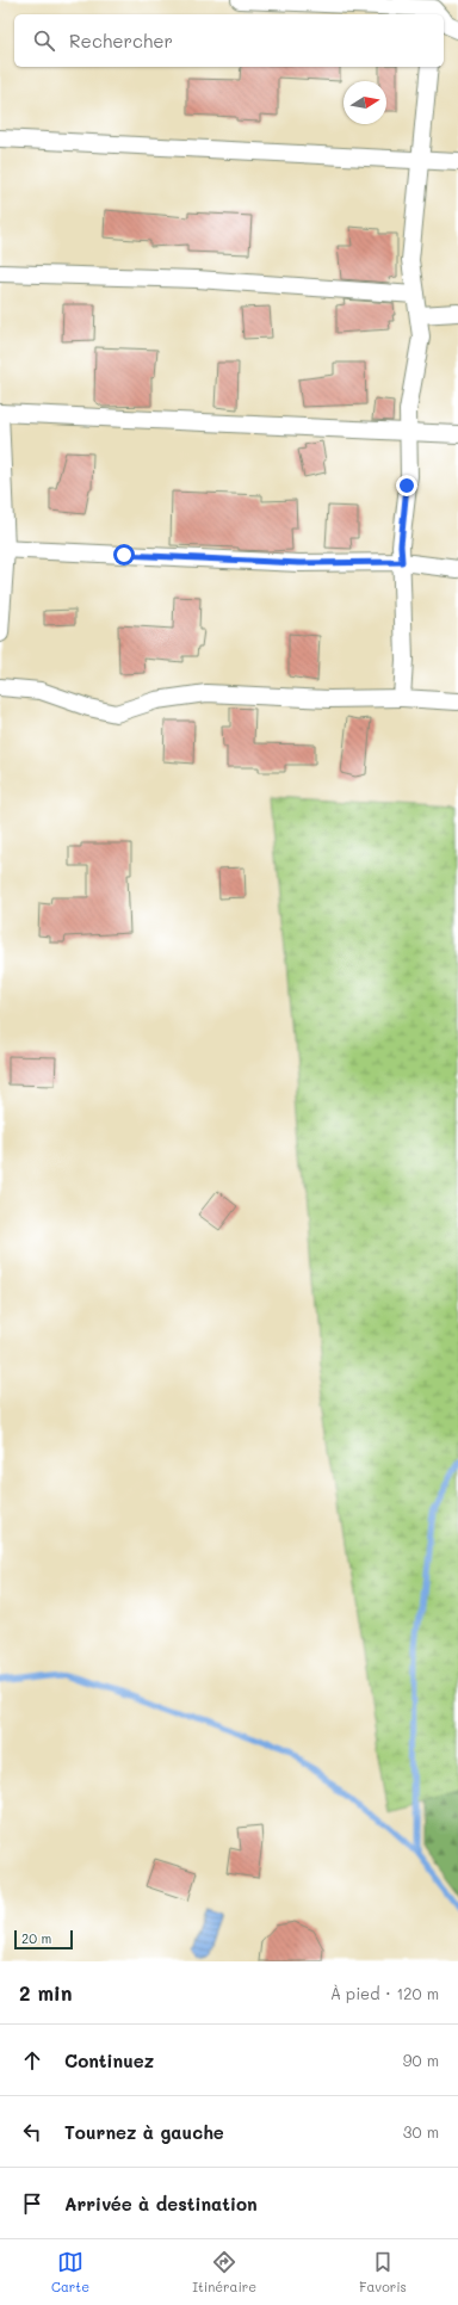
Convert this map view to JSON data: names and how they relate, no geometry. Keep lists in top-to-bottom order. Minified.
{"scale_bar":"20 m","north":"right","page":{"search":"Rechercher","scale":"20 m","heading":["2 min","À pied · 120 m"],"list":[["Continuez","90 m"],["Tournez à gauche","30 m"],"Arrivée à destination"],"nav":["Carte","Itinéraire","Favoris"]}}
